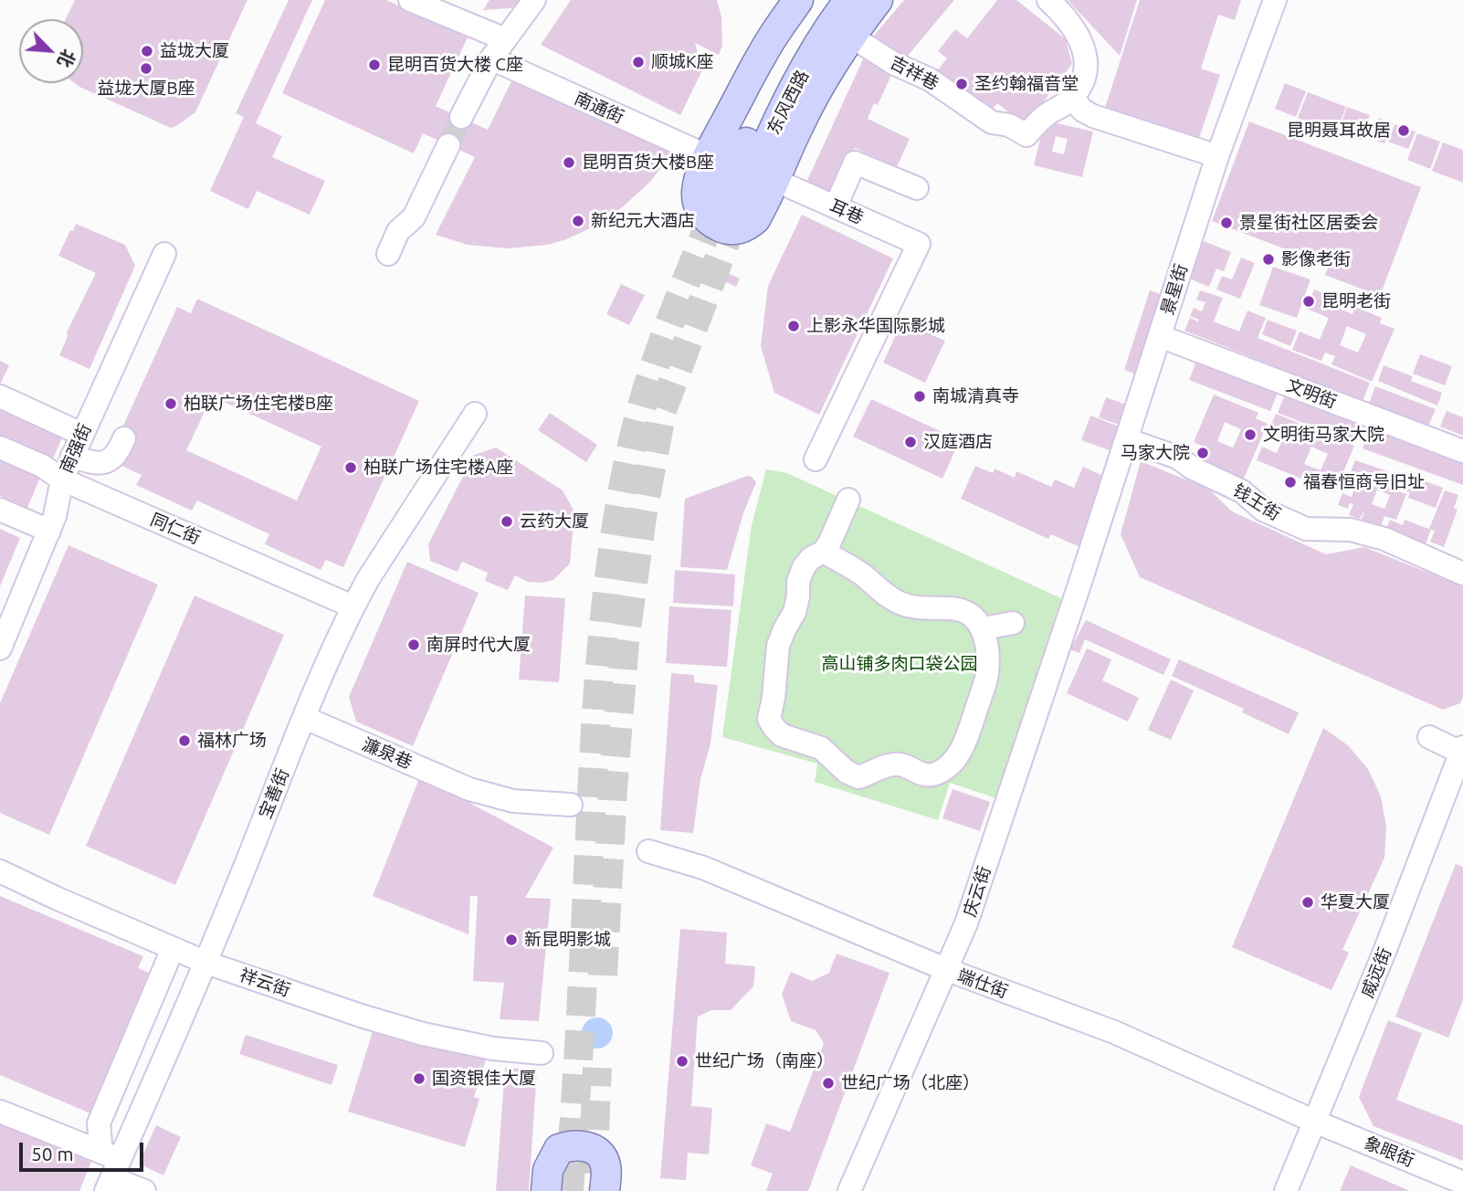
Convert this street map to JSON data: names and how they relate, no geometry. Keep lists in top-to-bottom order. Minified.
{"streets":{"main road":["东风西路"],"street":["吉祥巷","南通街","耳巷","景星街","文明街","南强街","钱王街","同仁街","濂泉巷","宝善街","庆云街","威远街","祥云街","端仕街","象眼街"]},"crossings":[["景星街","文明街"],["景星街","钱王街"],["景星街","庆云街"],["南强街","同仁街"],["同仁街","宝善街"],["濂泉巷","宝善街"],["宝善街","祥云街"],["庆云街","端仕街"],["威远街","端仕街"],["威远街","象眼街"],["端仕街","象眼街"]],"parks":["高山铺多肉口袋公园"],"places":["益垅大厦","顺城K座","昆明百货大楼 C座","益垅大厦B座","圣约翰福音堂","昆明聂耳故居","昆明百货大楼B座","新纪元大酒店","景星街社区居委会","影像老街","昆明老街","上影永华国际影城","南城清真寺","柏联广场住宅楼B座","文明街马家大院","汉庭酒店","马家大院","柏联广场住宅楼A座","福春恒商号旧址","云药大厦","南屏时代大厦","福林广场","华夏大厦","新昆明影城","世纪广场（南座）","国资银佳大厦","世纪广场（北座）"],"scale_bar":"50 m","north":"bottom right"}
